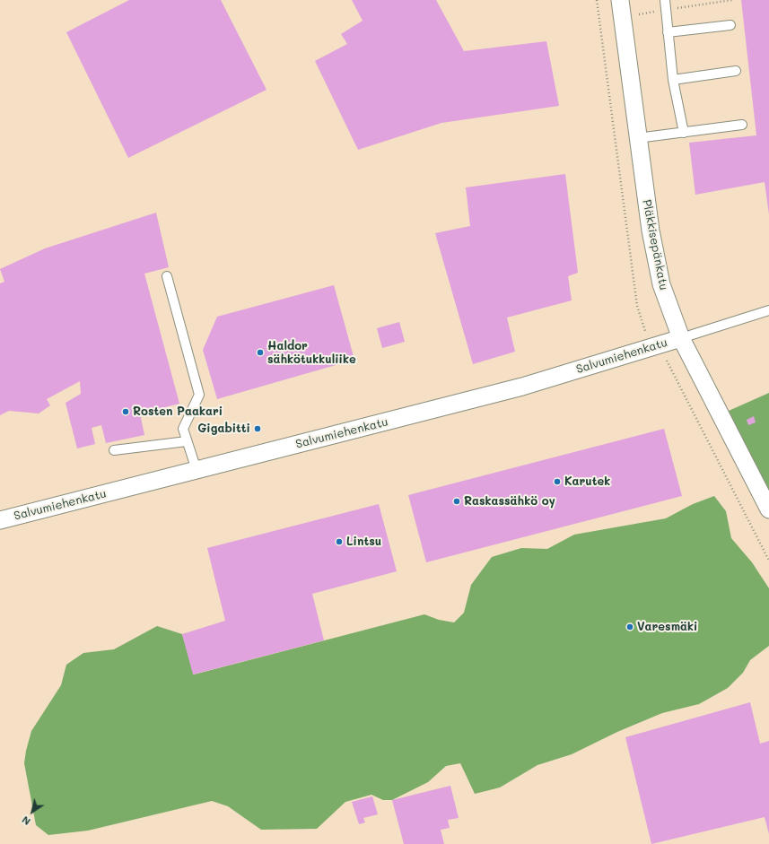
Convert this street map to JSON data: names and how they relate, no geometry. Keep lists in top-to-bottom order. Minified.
{"streets":{"street":["Pläkkisepänkatu","Salvumiehenkatu"]},"crossings":[["Pläkkisepänkatu","Salvumiehenkatu"]],"places":["Haldor sähkötukkuliike","Rosten Paakari","Gigabitti","Karutek","Raskassähkö oy","Lintsu","Varesmäki"],"north":"bottom left"}
